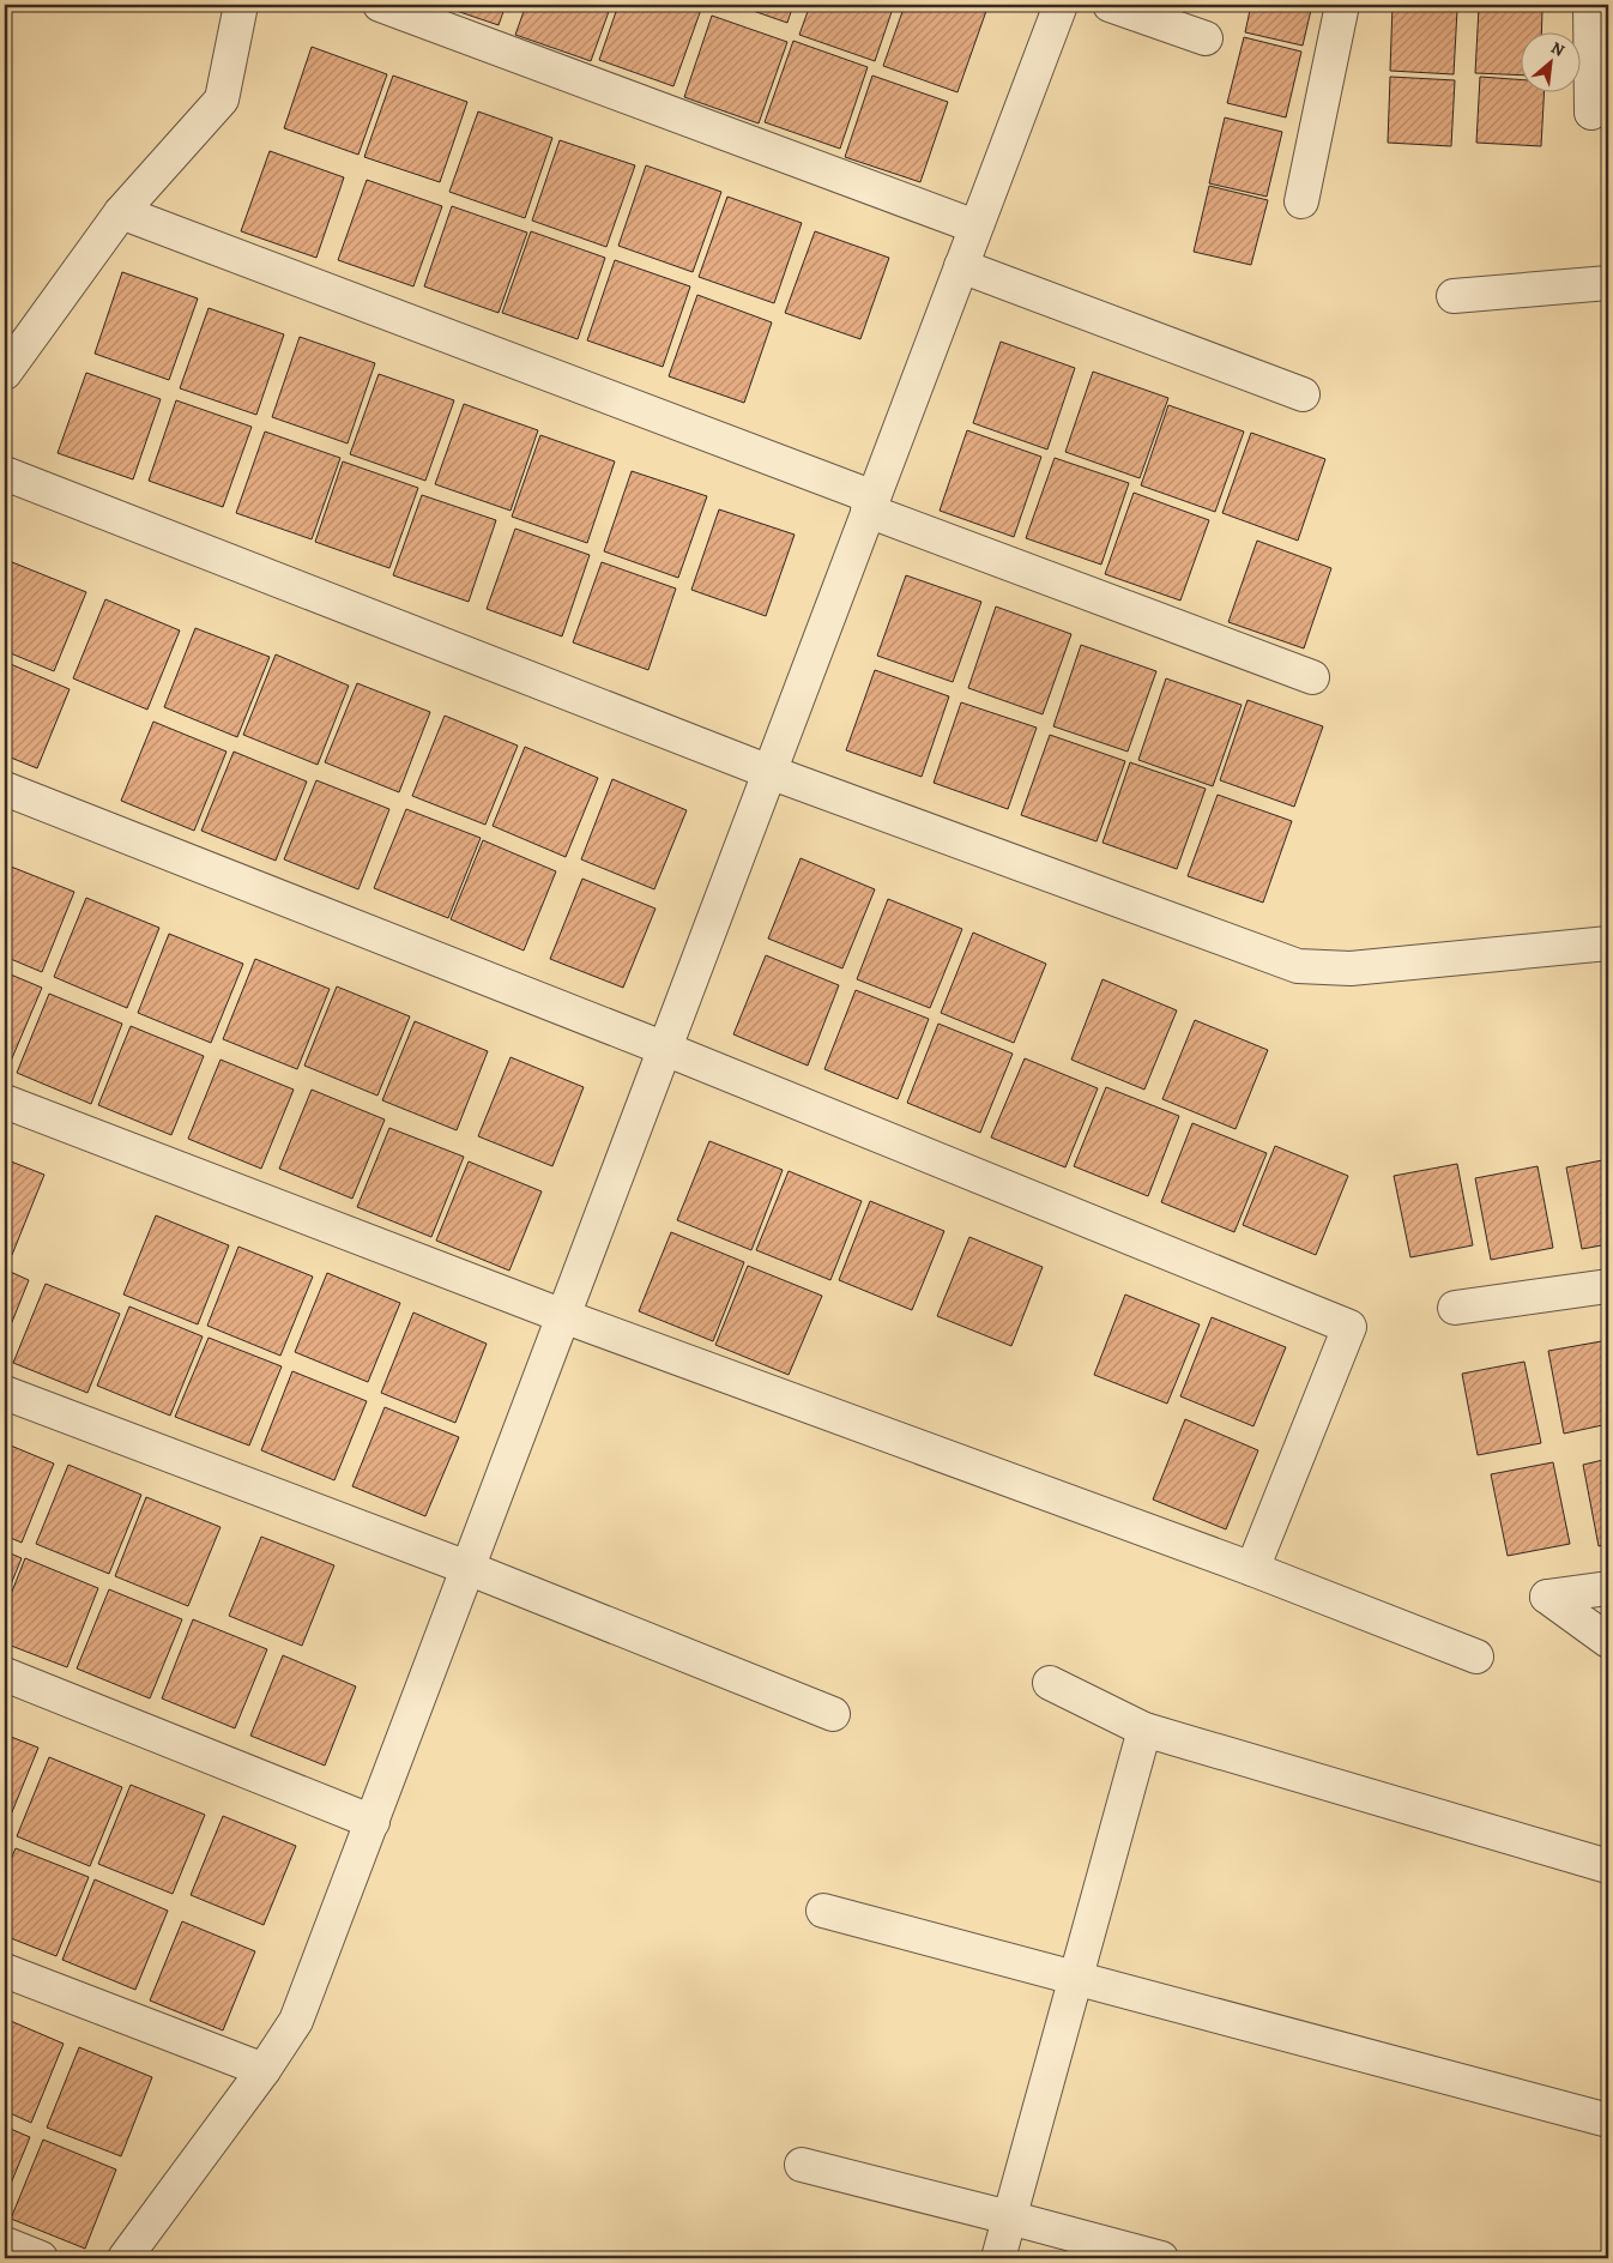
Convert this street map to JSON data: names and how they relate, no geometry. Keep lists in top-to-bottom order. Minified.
{"north":"top right"}
